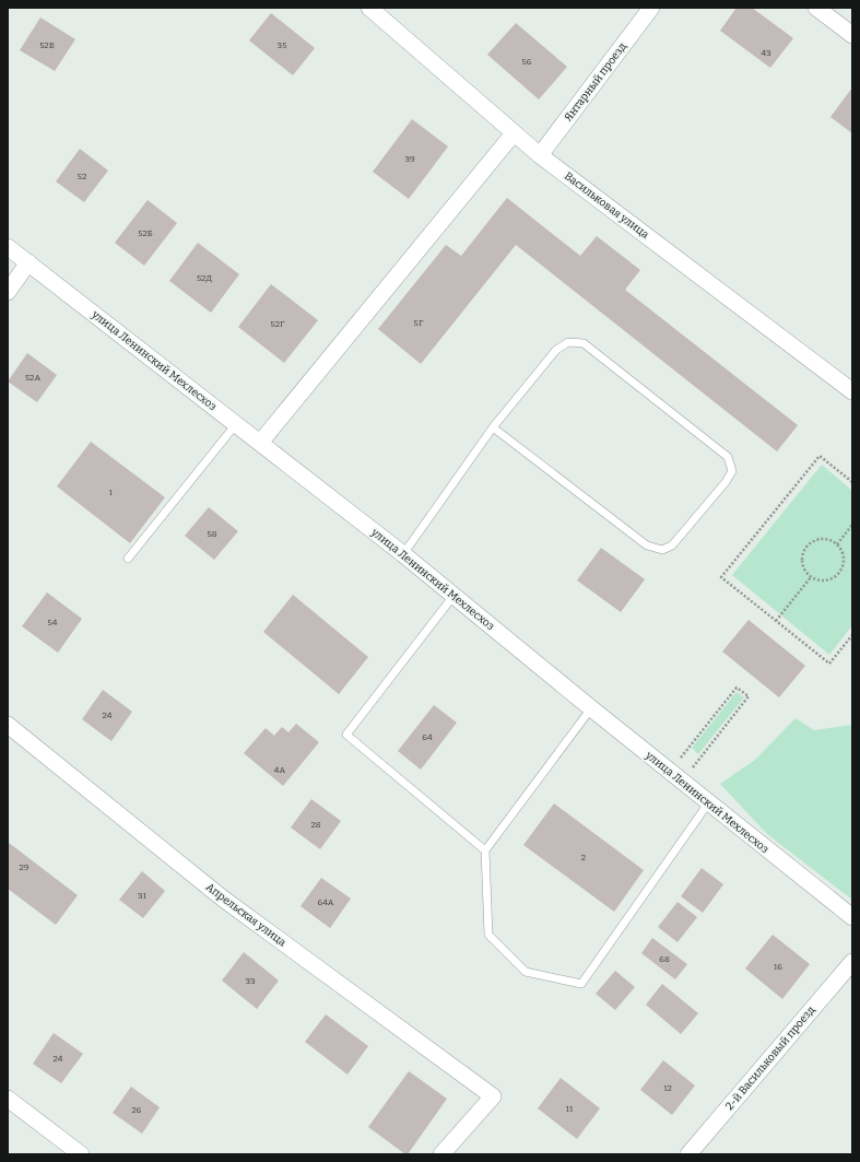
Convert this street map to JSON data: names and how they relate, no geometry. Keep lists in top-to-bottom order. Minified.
{"streets":{"street":["Янтарный проезд","Васильковая улица","улица Ленинский Мехлесхоз","Апрельская улица","2-й Васильковый проезд"]},"crossings":[["Янтарный проезд","Васильковая улица"]],"house_numbers":["52В","35","43","56","39","52","52Б","52Д","5Г","52Г","52А","1","58","54","24","64","4А","28","2","29","31","64А","68","16","33","24","12","11","26"]}
